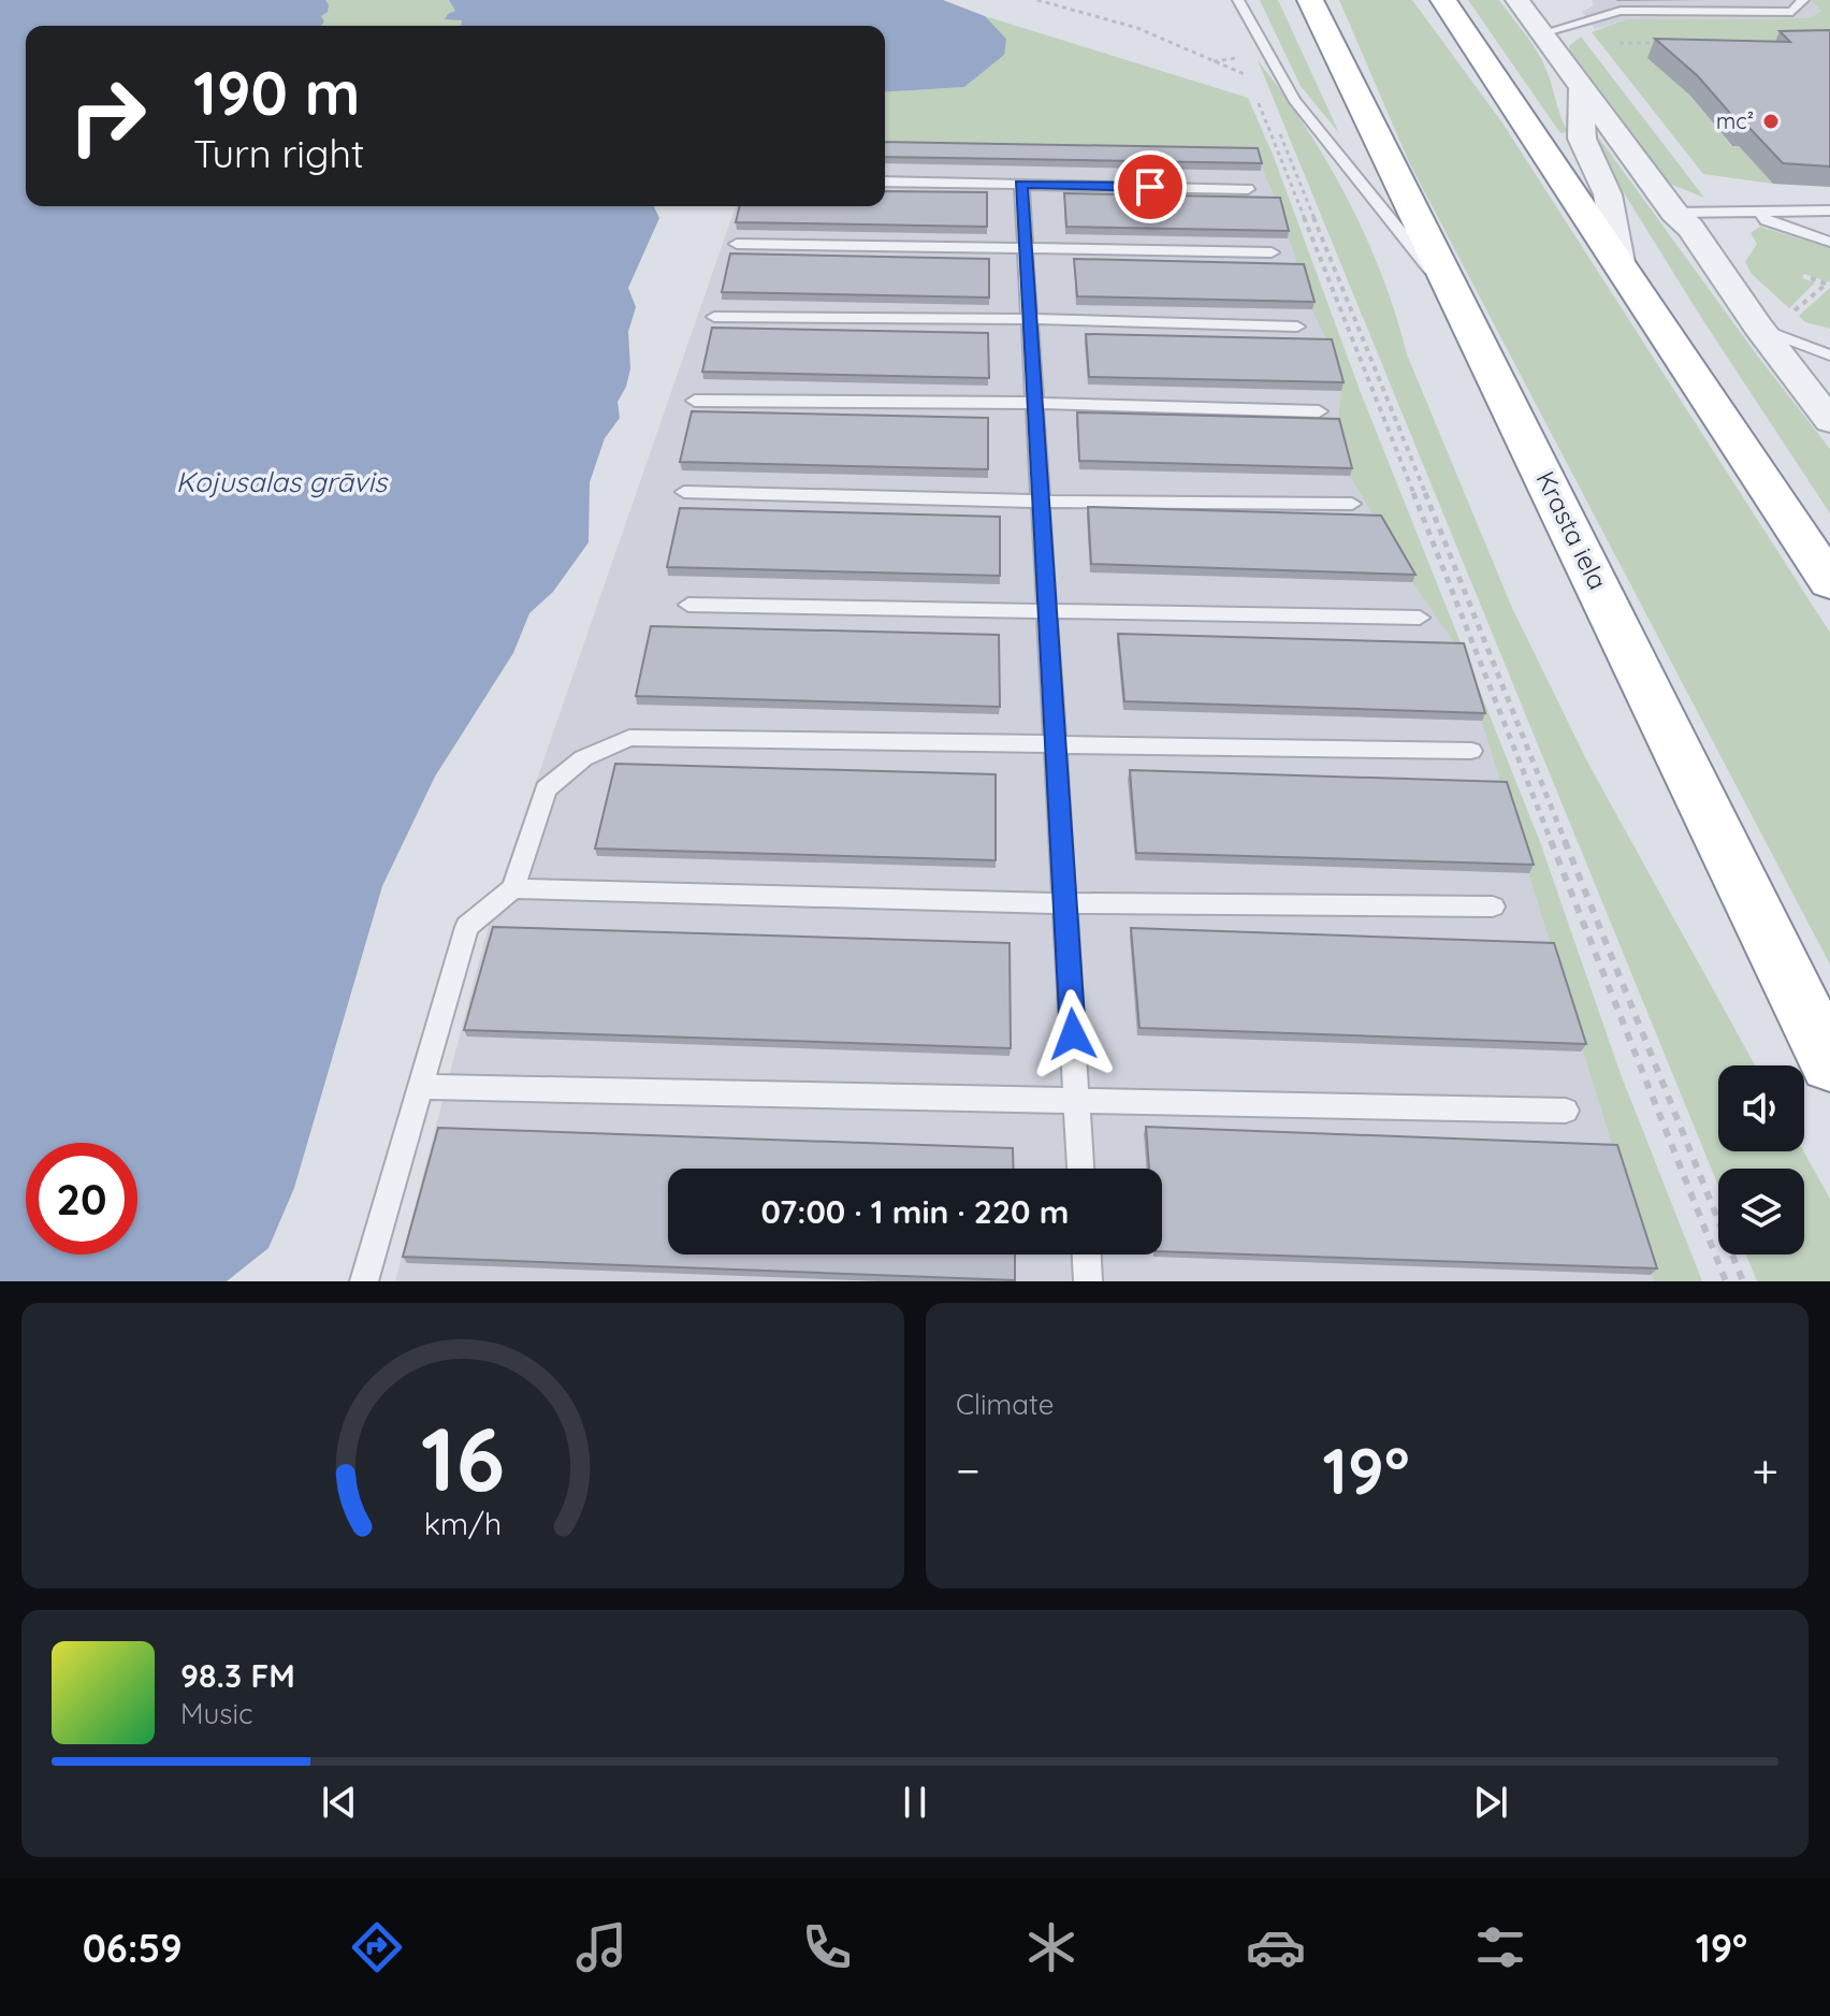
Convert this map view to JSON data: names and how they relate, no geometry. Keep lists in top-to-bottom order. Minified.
{"streets":{"highway":["Krasta iela"]},"water":["Kojusalas grāvis"],"places":["mc²"],"page":{"turn":["190 m","Turn right"],"limit":"20","trip":"07:00 · 1 min · 220 m","tile":"Climate","heat":["−","19°","+"],"song":["98.3 FM","Music"],"tabs":["06:59","19°"],"gauge":["16","km/h"]}}
